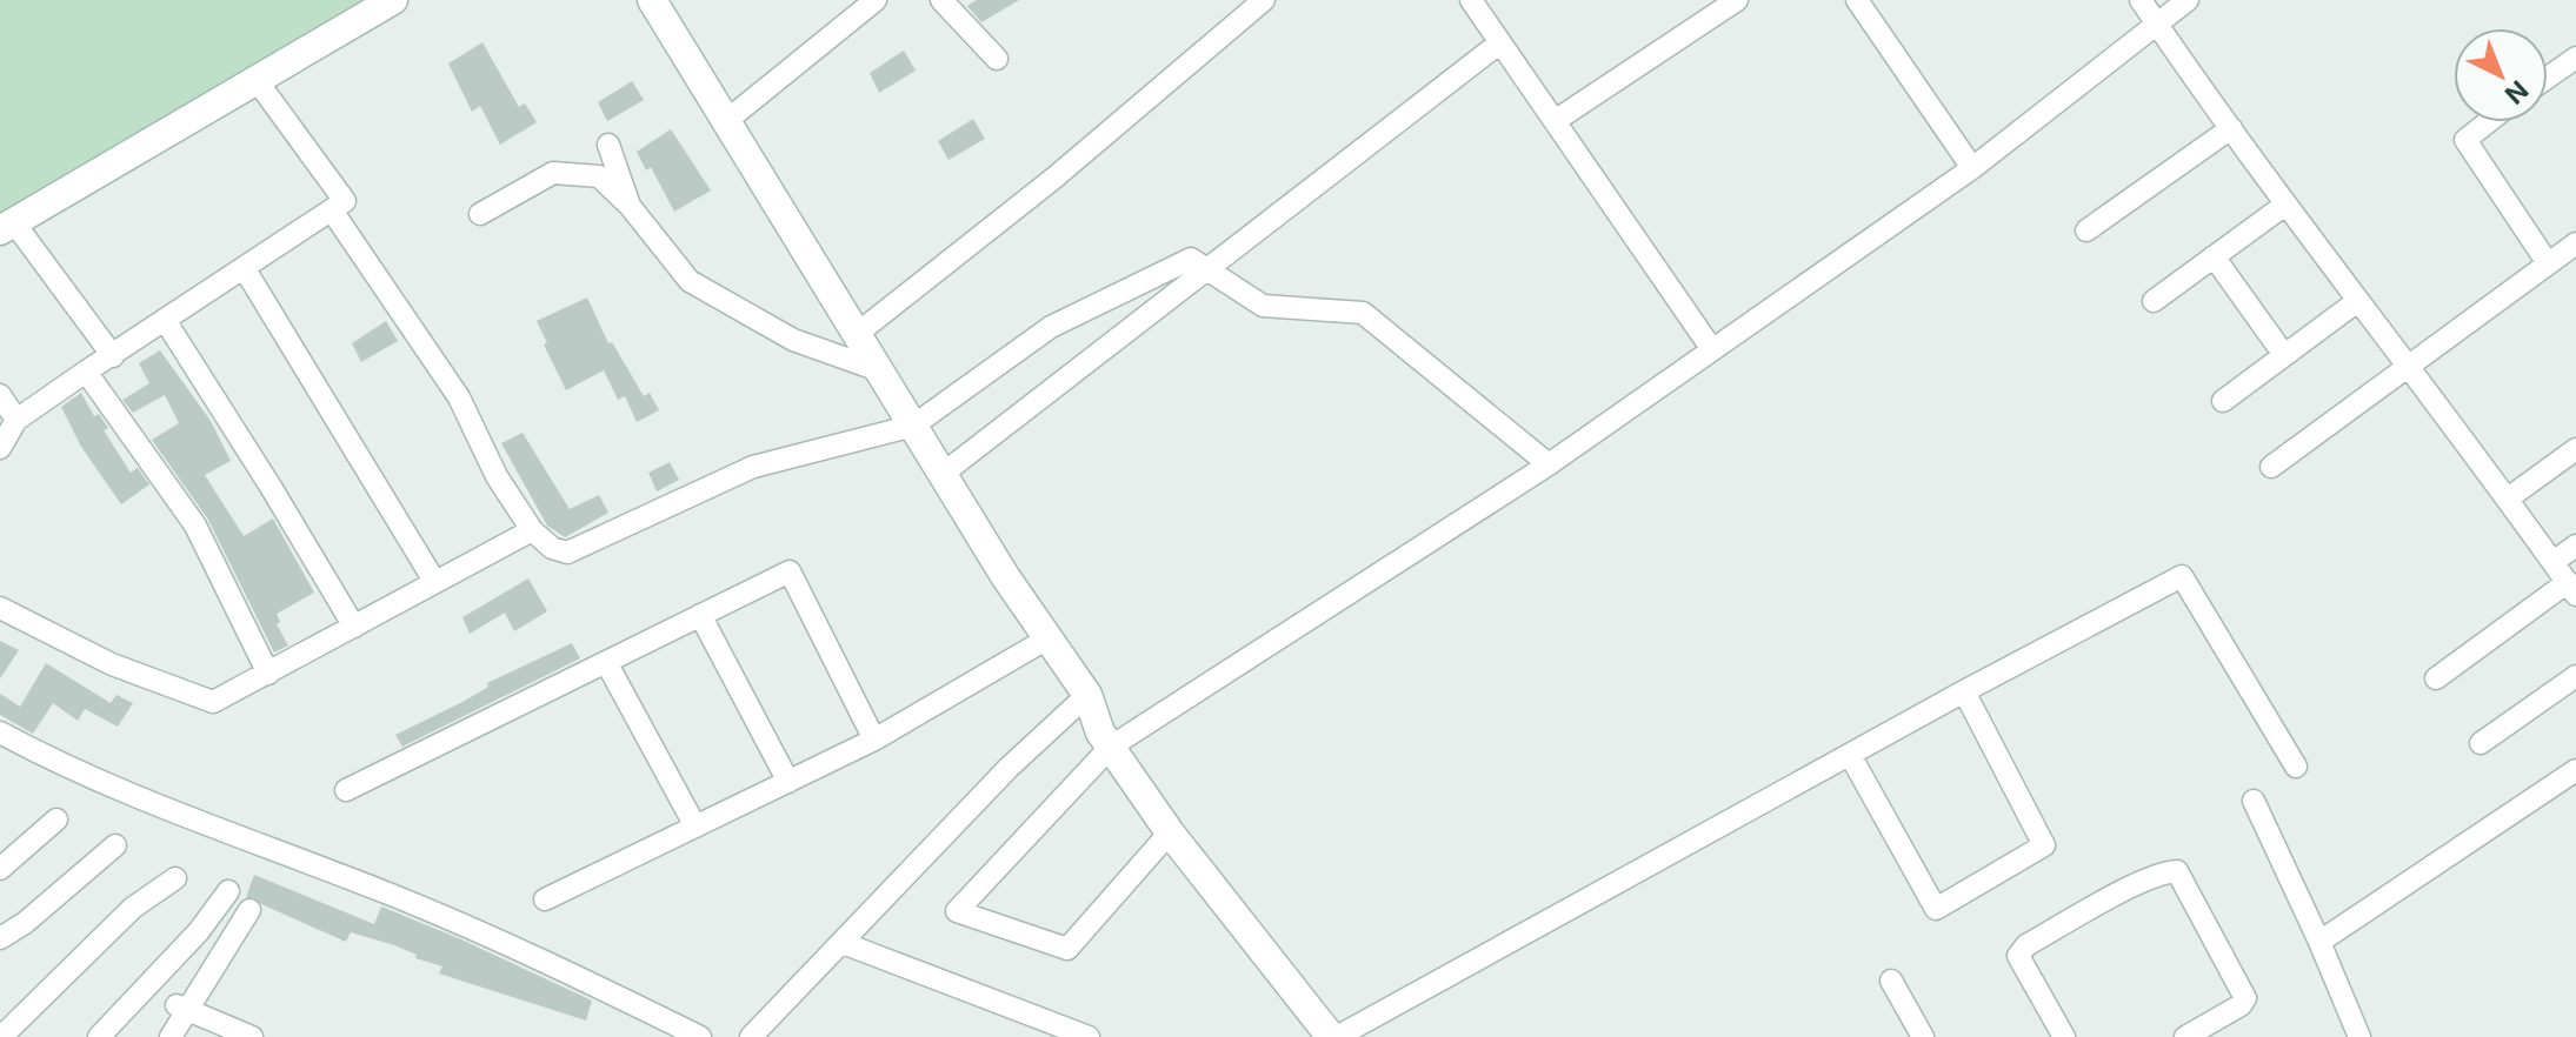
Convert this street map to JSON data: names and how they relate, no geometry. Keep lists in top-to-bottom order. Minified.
{"north":"bottom right"}
